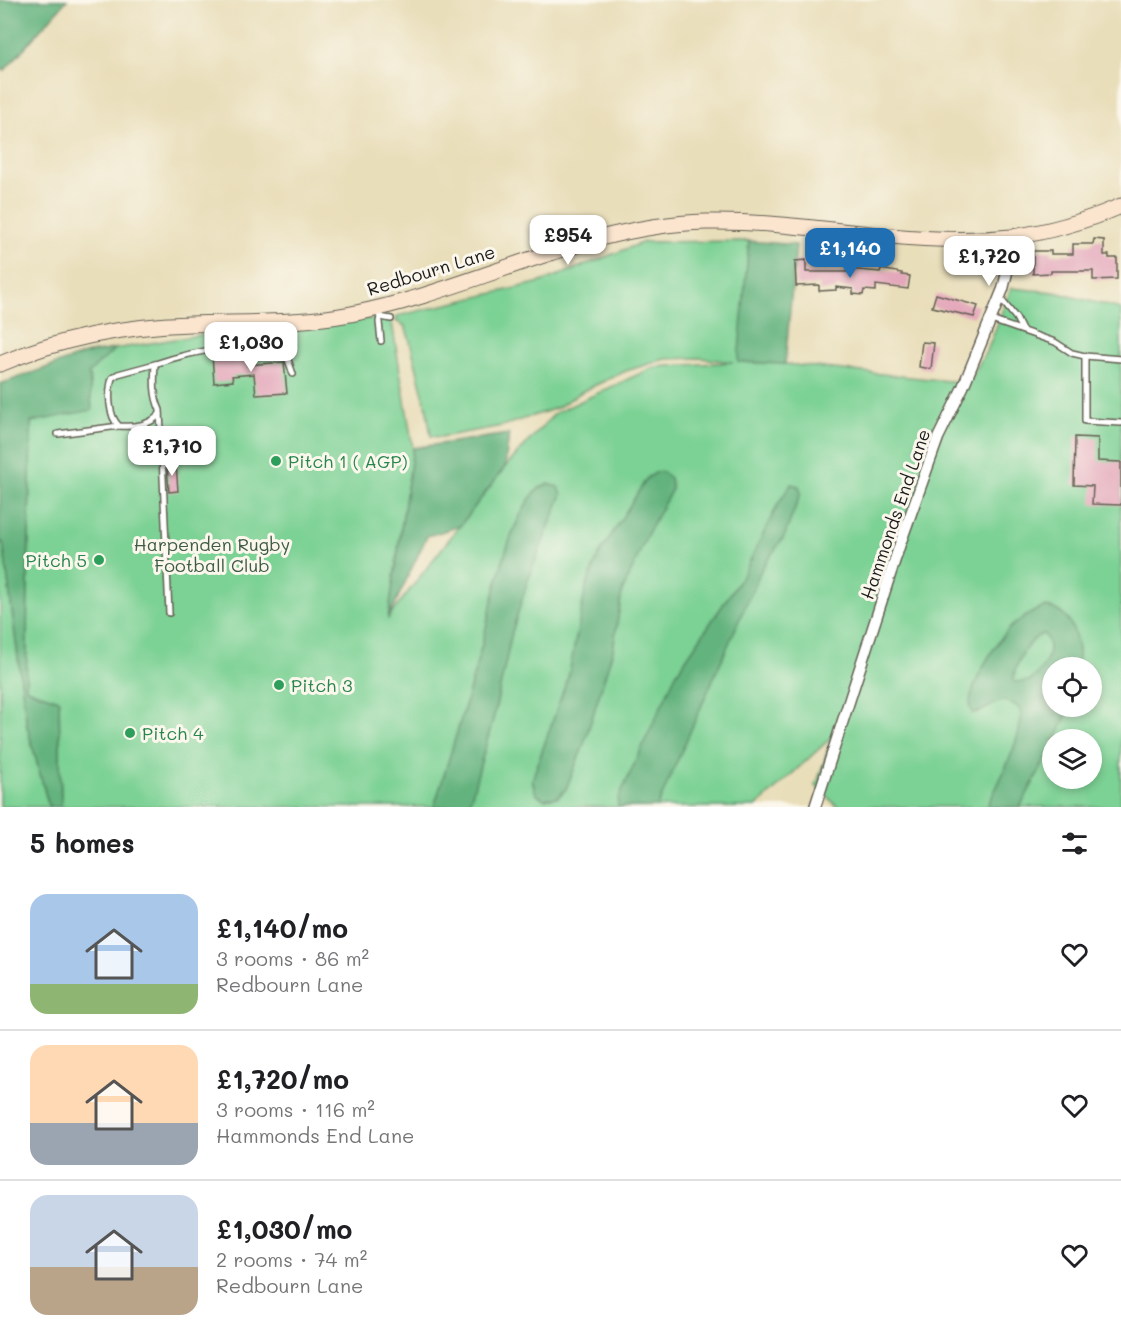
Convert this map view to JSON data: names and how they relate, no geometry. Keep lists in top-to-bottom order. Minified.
{"streets":{"main road":["Redbourn Lane"],"street":["Hammonds End Lane"]},"crossings":[["Redbourn Lane","Hammonds End Lane"]],"parks":["Harpenden Rugby Football Club"],"places":["Pitch 1 ( AGP)","Pitch 5","Pitch 3","Pitch 4"],"page":{"price":["£954","£1,140","£1,720","£1,030","£1,710"],"heading":"5 homes","list":[{"name":"£1,140/mo","note":"3 rooms · 86 m² · Redbourn Lane"},{"name":"£1,720/mo","note":"3 rooms · 116 m² · Hammonds End Lane"},{"name":"£1,030/mo","note":"2 rooms · 74 m² · Redbourn Lane"}]}}
